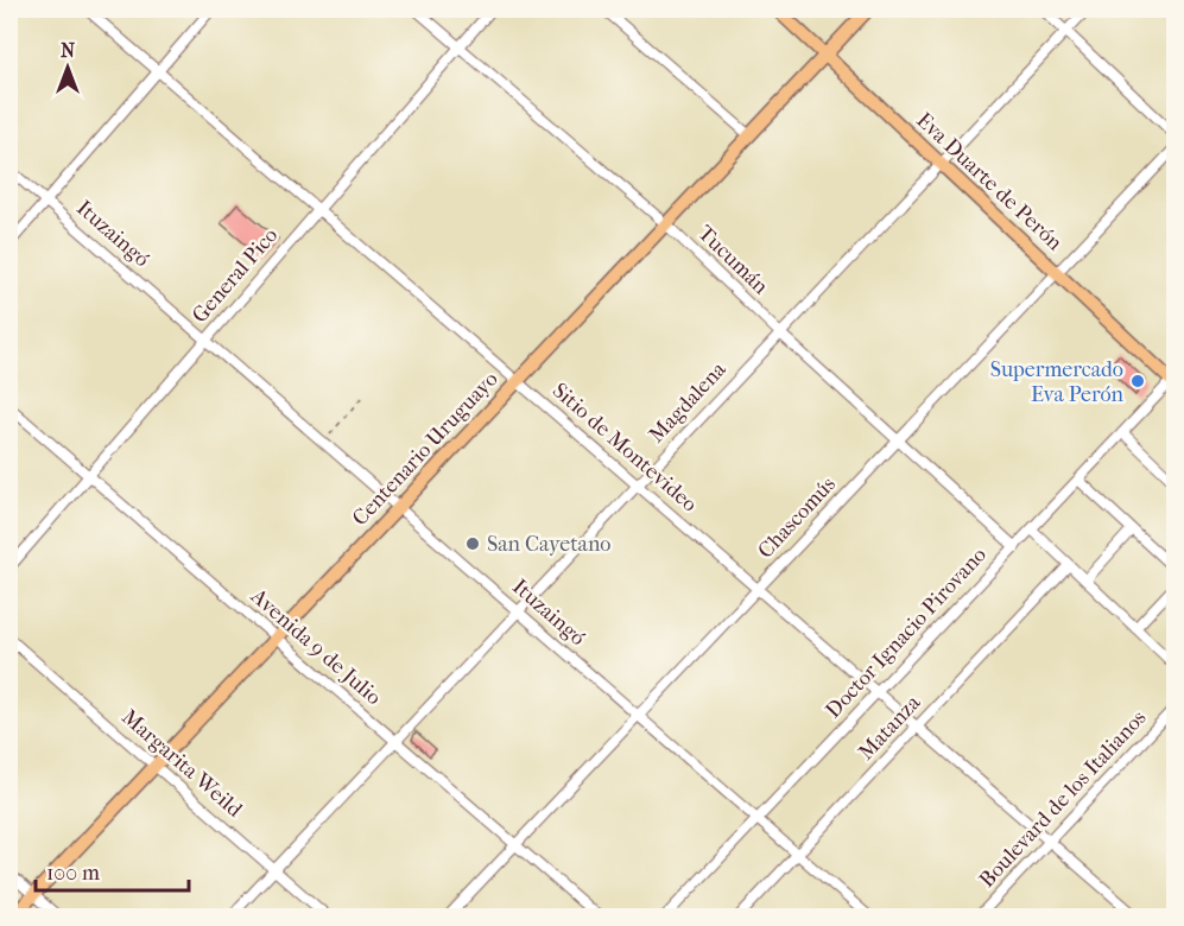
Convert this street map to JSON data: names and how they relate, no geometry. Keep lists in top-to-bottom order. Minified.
{"streets":{"main road":["Eva Duarte de Perón","Centenario Uruguayo"],"street":["Ituzaingó","Tucumán","General Pico","Magdalena","Sitio de Montevideo","Chascomús","Doctor Ignacio Pirovano","Avenida 9 de Julio","Matanza","Margarita Weild","Boulevard de los Italianos"]},"crossings":[["Eva Duarte de Perón","Magdalena"],["Eva Duarte de Perón","Centenario Uruguayo"],["Eva Duarte de Perón","Chascomús"],["Eva Duarte de Perón","Doctor Ignacio Pirovano"],["Ituzaingó","General Pico"],["Ituzaingó","Magdalena"],["Ituzaingó","Centenario Uruguayo"],["Ituzaingó","Chascomús"],["Ituzaingó","Doctor Ignacio Pirovano"],["Ituzaingó","Matanza"],["Tucumán","General Pico"],["Tucumán","Magdalena"],["Tucumán","Centenario Uruguayo"],["Tucumán","Chascomús"],["Tucumán","Doctor Ignacio Pirovano"],["General Pico","Sitio de Montevideo"],["General Pico","Avenida 9 de Julio"],["Magdalena","Sitio de Montevideo"],["Magdalena","Avenida 9 de Julio"],["Magdalena","Margarita Weild"],["Sitio de Montevideo","Centenario Uruguayo"],["Sitio de Montevideo","Chascomús"],["Sitio de Montevideo","Doctor Ignacio Pirovano"],["Sitio de Montevideo","Matanza"],["Sitio de Montevideo","Boulevard de los Italianos"],["Centenario Uruguayo","Avenida 9 de Julio"],["Centenario Uruguayo","Margarita Weild"],["Chascomús","Avenida 9 de Julio"]],"places":["Supermercado Eva Perón","San Cayetano"],"scale_bar":"100 m","north":"top"}
